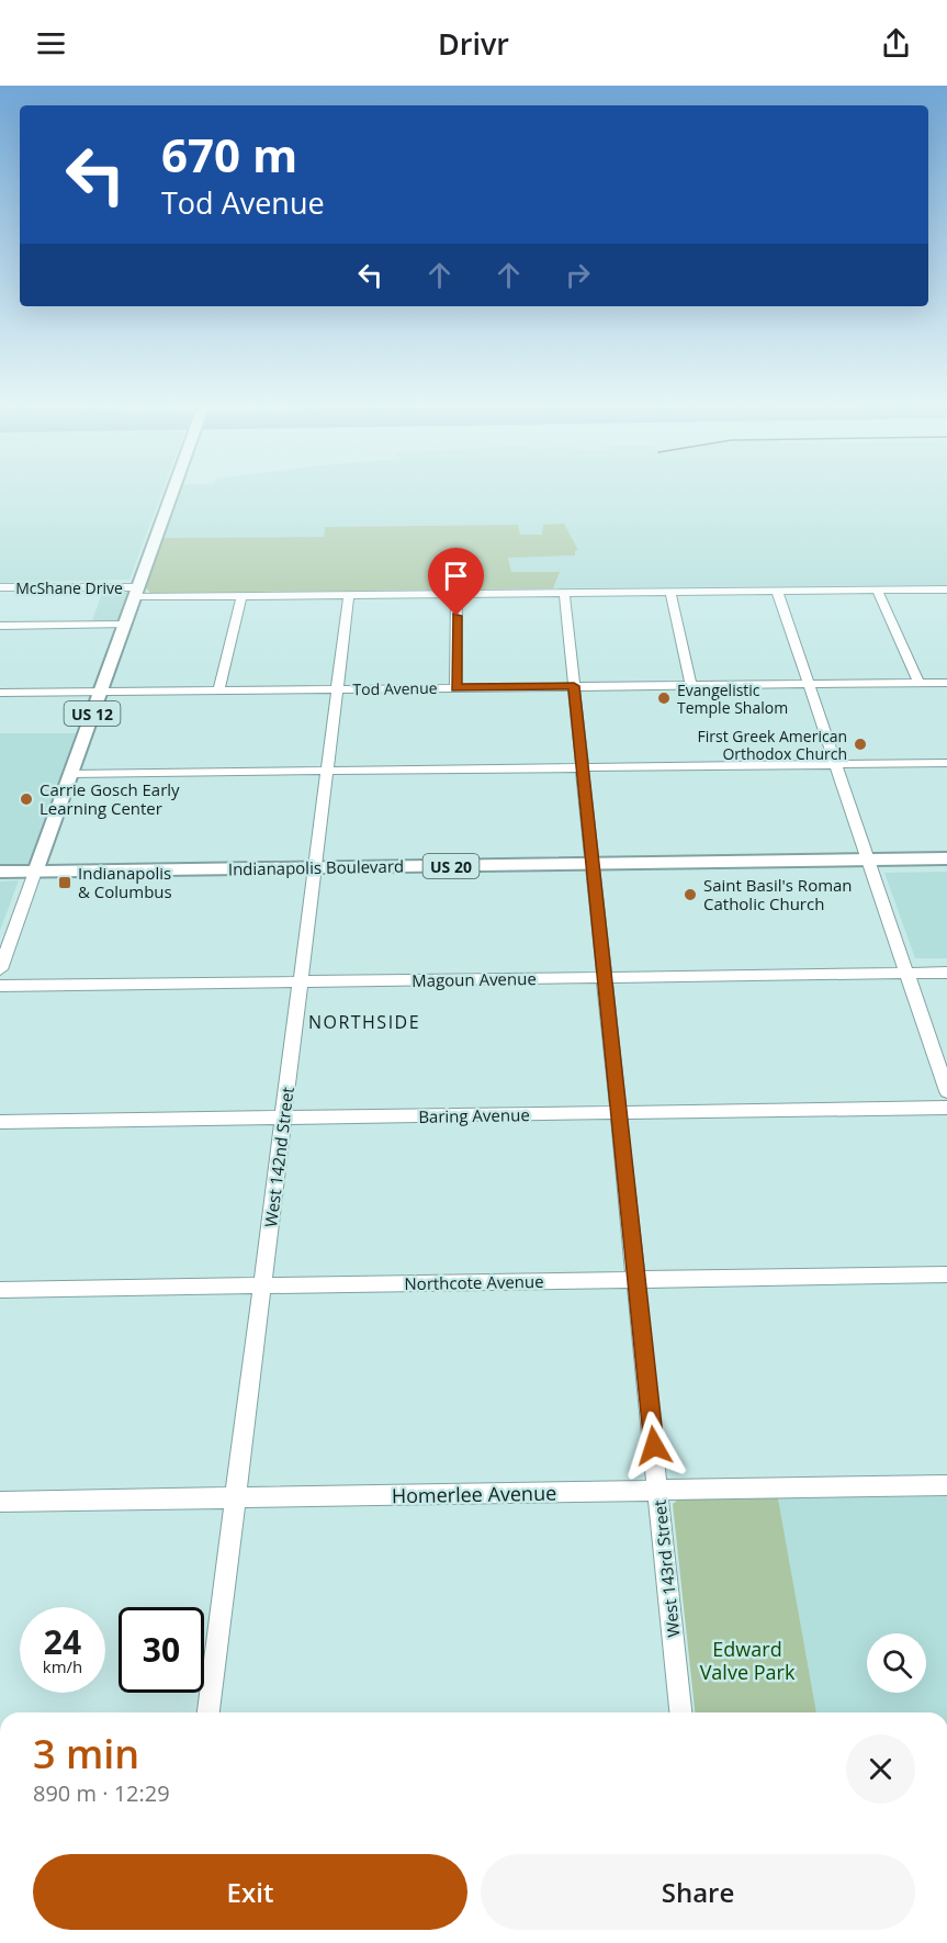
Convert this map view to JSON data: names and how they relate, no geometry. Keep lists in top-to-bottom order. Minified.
{"streets":{"main road":["US 12","US 20","Indianapolis Boulevard"],"street":["McShane Drive","Tod Avenue","Magoun Avenue","Baring Avenue","West 142nd Street","Northcote Avenue","Homerlee Avenue","West 143rd Street"]},"crossings":[["McShane Drive","US 12"],["McShane Drive","West 142nd Street"],["McShane Drive","West 143rd Street"],["Tod Avenue","US 12"],["Tod Avenue","West 142nd Street"],["Tod Avenue","West 143rd Street"],["US 12","Indianapolis Boulevard"],["Indianapolis Boulevard","West 142nd Street"],["Indianapolis Boulevard","West 143rd Street"],["Magoun Avenue","West 142nd Street"],["Magoun Avenue","West 143rd Street"],["Baring Avenue","West 142nd Street"],["Baring Avenue","West 143rd Street"],["West 142nd Street","Northcote Avenue"],["West 142nd Street","Homerlee Avenue"],["Northcote Avenue","West 143rd Street"],["Homerlee Avenue","West 143rd Street"]],"districts":["NORTHSIDE"],"parks":["Edward Valve Park"],"places":{"other":["Evangelistic Temple Shalom","First Greek American Orthodox Church","Carrie Gosch Early Learning Center","Saint Basil's Roman Catholic Church"],"transit":["Indianapolis & Columbus"]},"page":{"header":"Drivr","turn":["670 m","Tod Avenue"],"speed":"24 km/h","limit":"30","heading":["3 min","890 m · 12:29"],"buttons":["Exit","Share"]}}
